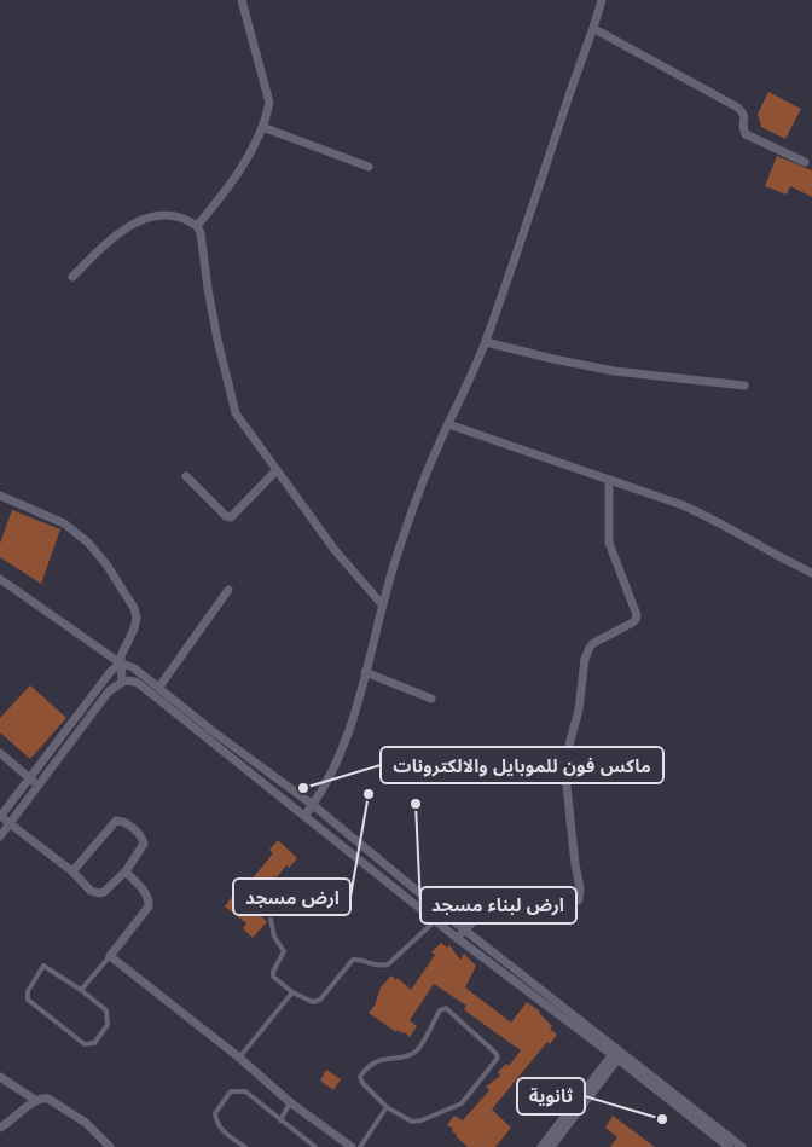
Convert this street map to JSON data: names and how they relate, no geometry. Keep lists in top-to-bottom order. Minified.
{"places":["ماكس فون للموبايل والالكترونات","ارض مسجد","ارض لبناء مسجد","ثانوية"]}
